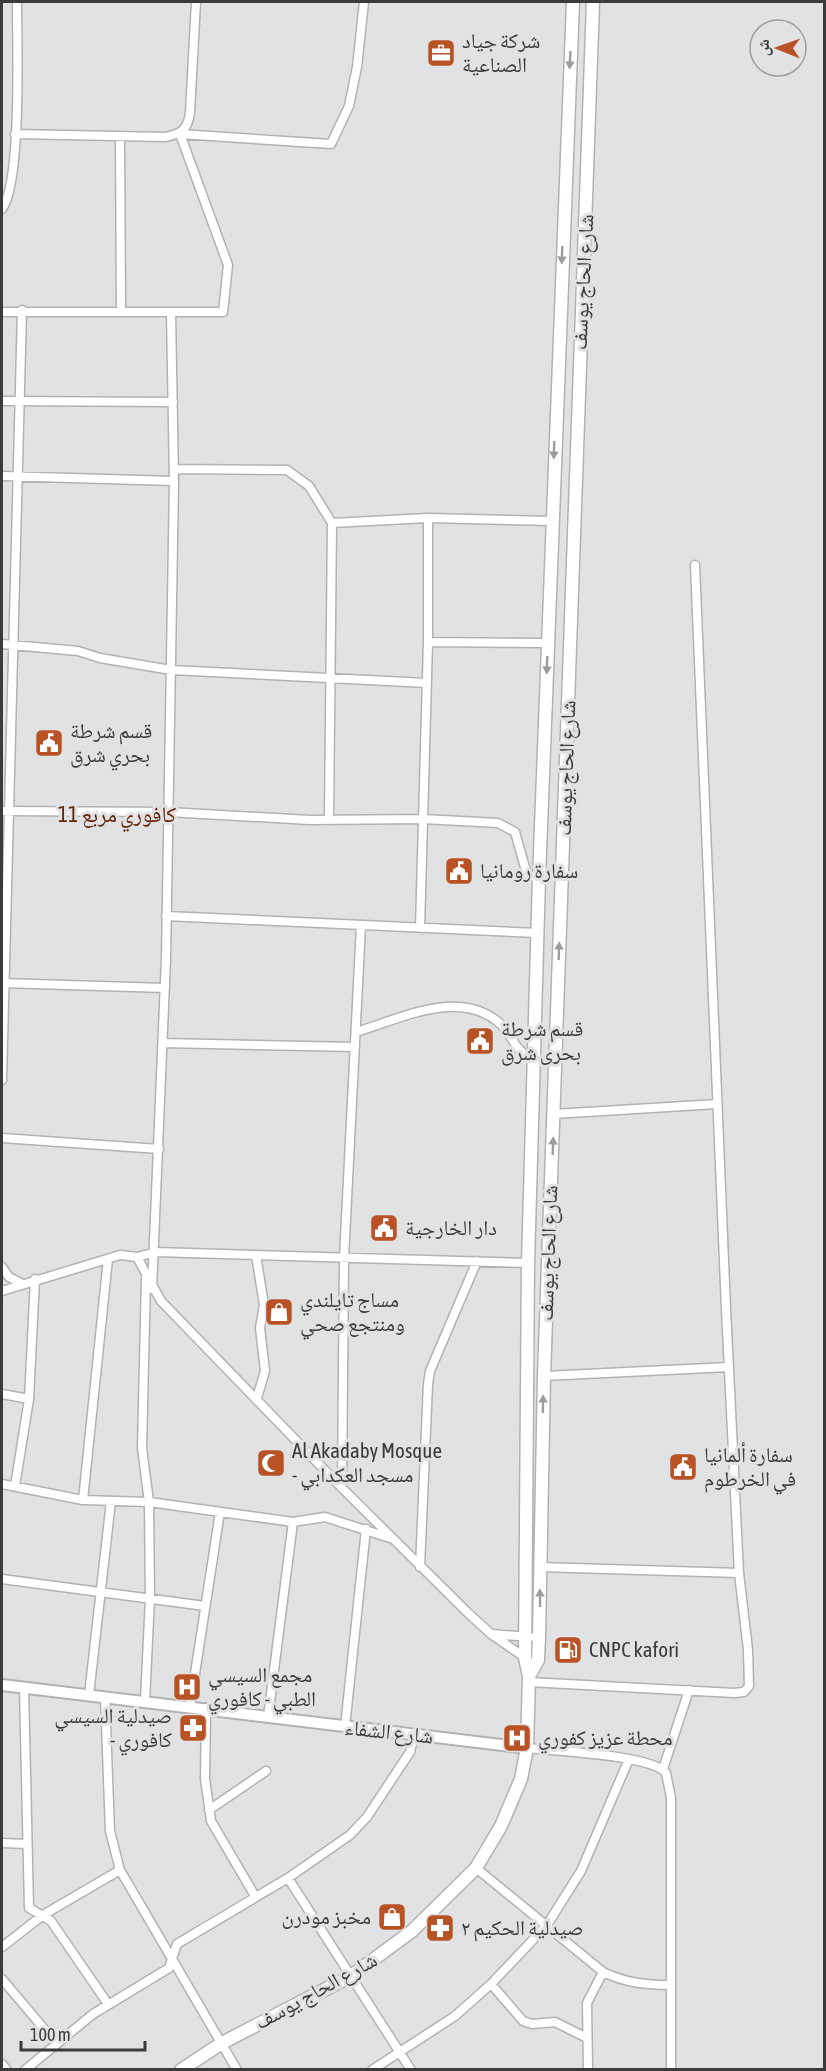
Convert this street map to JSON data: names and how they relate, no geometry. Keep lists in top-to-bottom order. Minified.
{"streets":{"main road":["شارع الحاج يوسف"],"street":["شارع الشفاء"]},"crossings":[["شارع الحاج يوسف","شارع الشفاء"]],"districts":["كافوري مربع 11"],"places":{"office":["شركة جياد الصناعية"],"public building":["قسم شرطة بحري شرق","سفارة رومانيا","قسم شرطة بحرى شرق","دار الخارجية","سفارة ألمانيا في الخرطوم"],"shop":["مساج تايلندي ومنتجع صحي","مخبز مودرن"],"mosque":["Al Akadaby Mosque - مسجد العكدابي"],"fuel station":["CNPC kafori"],"hospital":["مجمع السيسي الطبي - كافوري","محطة عزيز كفوري"],"pharmacy":["صيدلية السيسي - كافوري","صيدلية الحكيم ٢"]},"scale_bar":"100 m","north":"left"}
